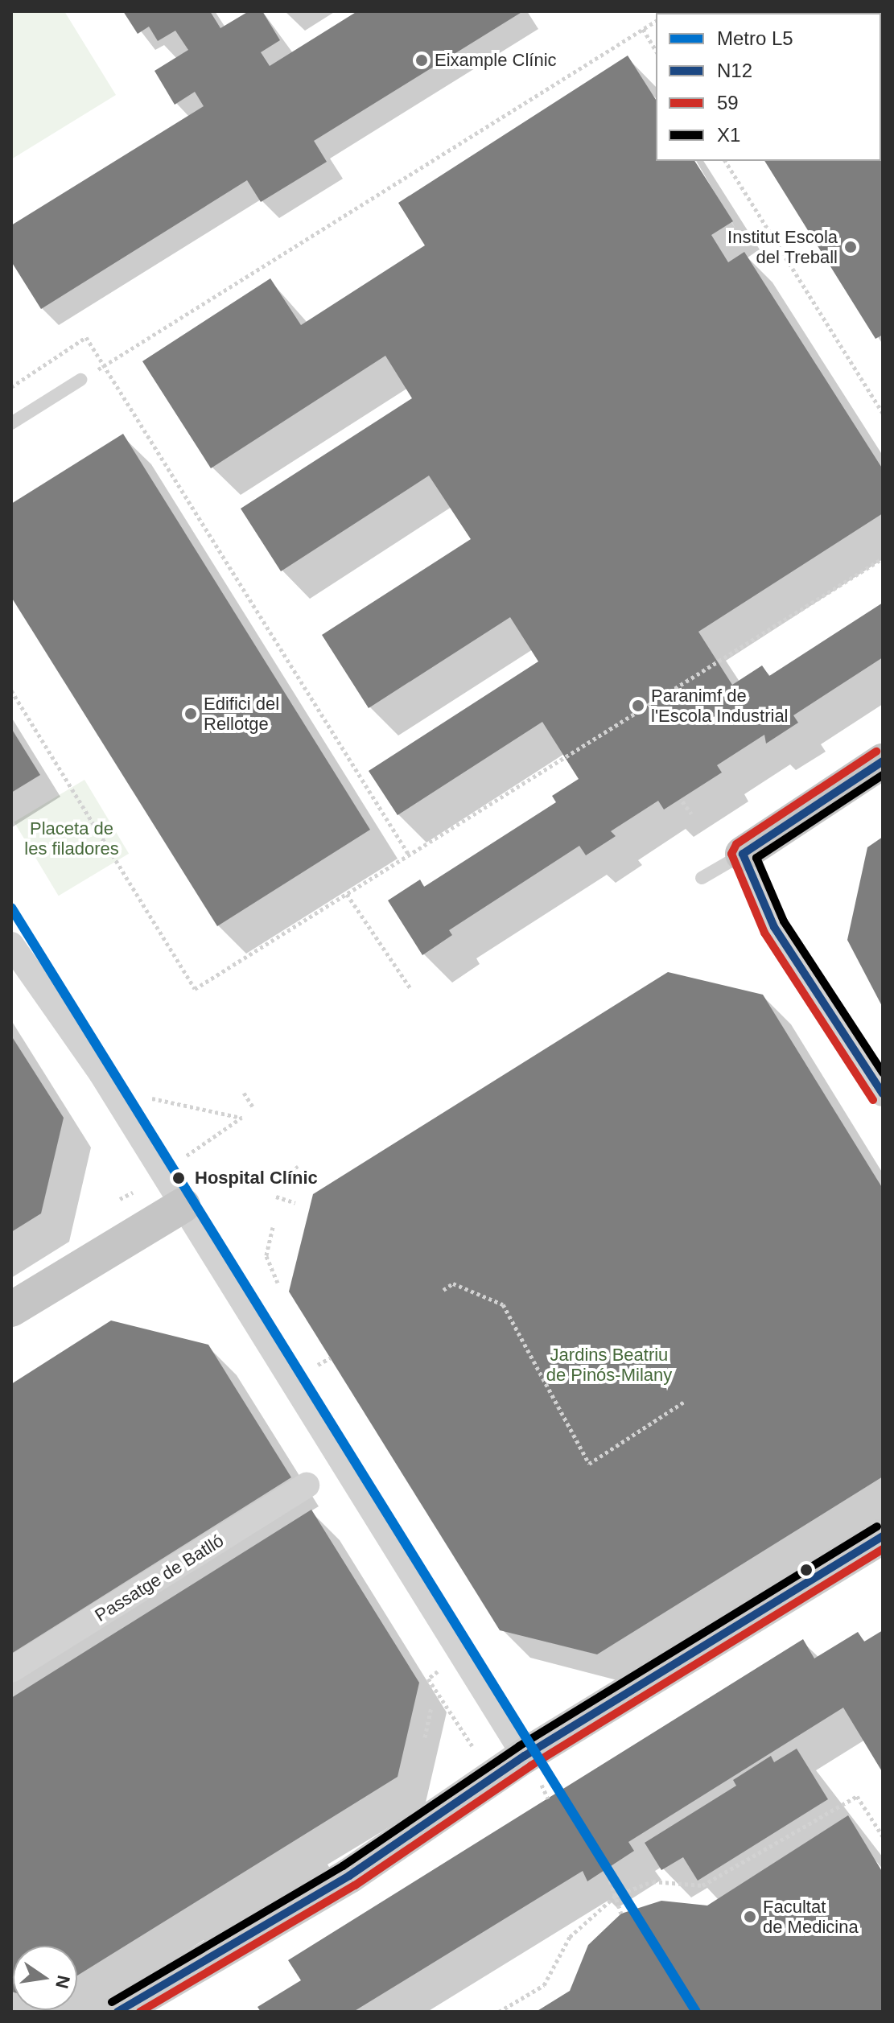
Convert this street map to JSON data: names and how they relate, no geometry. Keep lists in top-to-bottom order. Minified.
{"streets":{"street":["Passatge de Batlló"]},"parks":["Placeta de les filadores","Jardins Beatriu de Pinós-Milany"],"places":["Eixample Clínic","Institut Escola del Treball","Paranimf de l'Escola Industrial","Edifici del Rellotge","Hospital Clínic","Facultat de Medicina"],"lines":["transit line 59","transit line N12","transit line X1","metro line L5"],"legend":["Metro L5","N12","59","X1"],"north":"right"}
